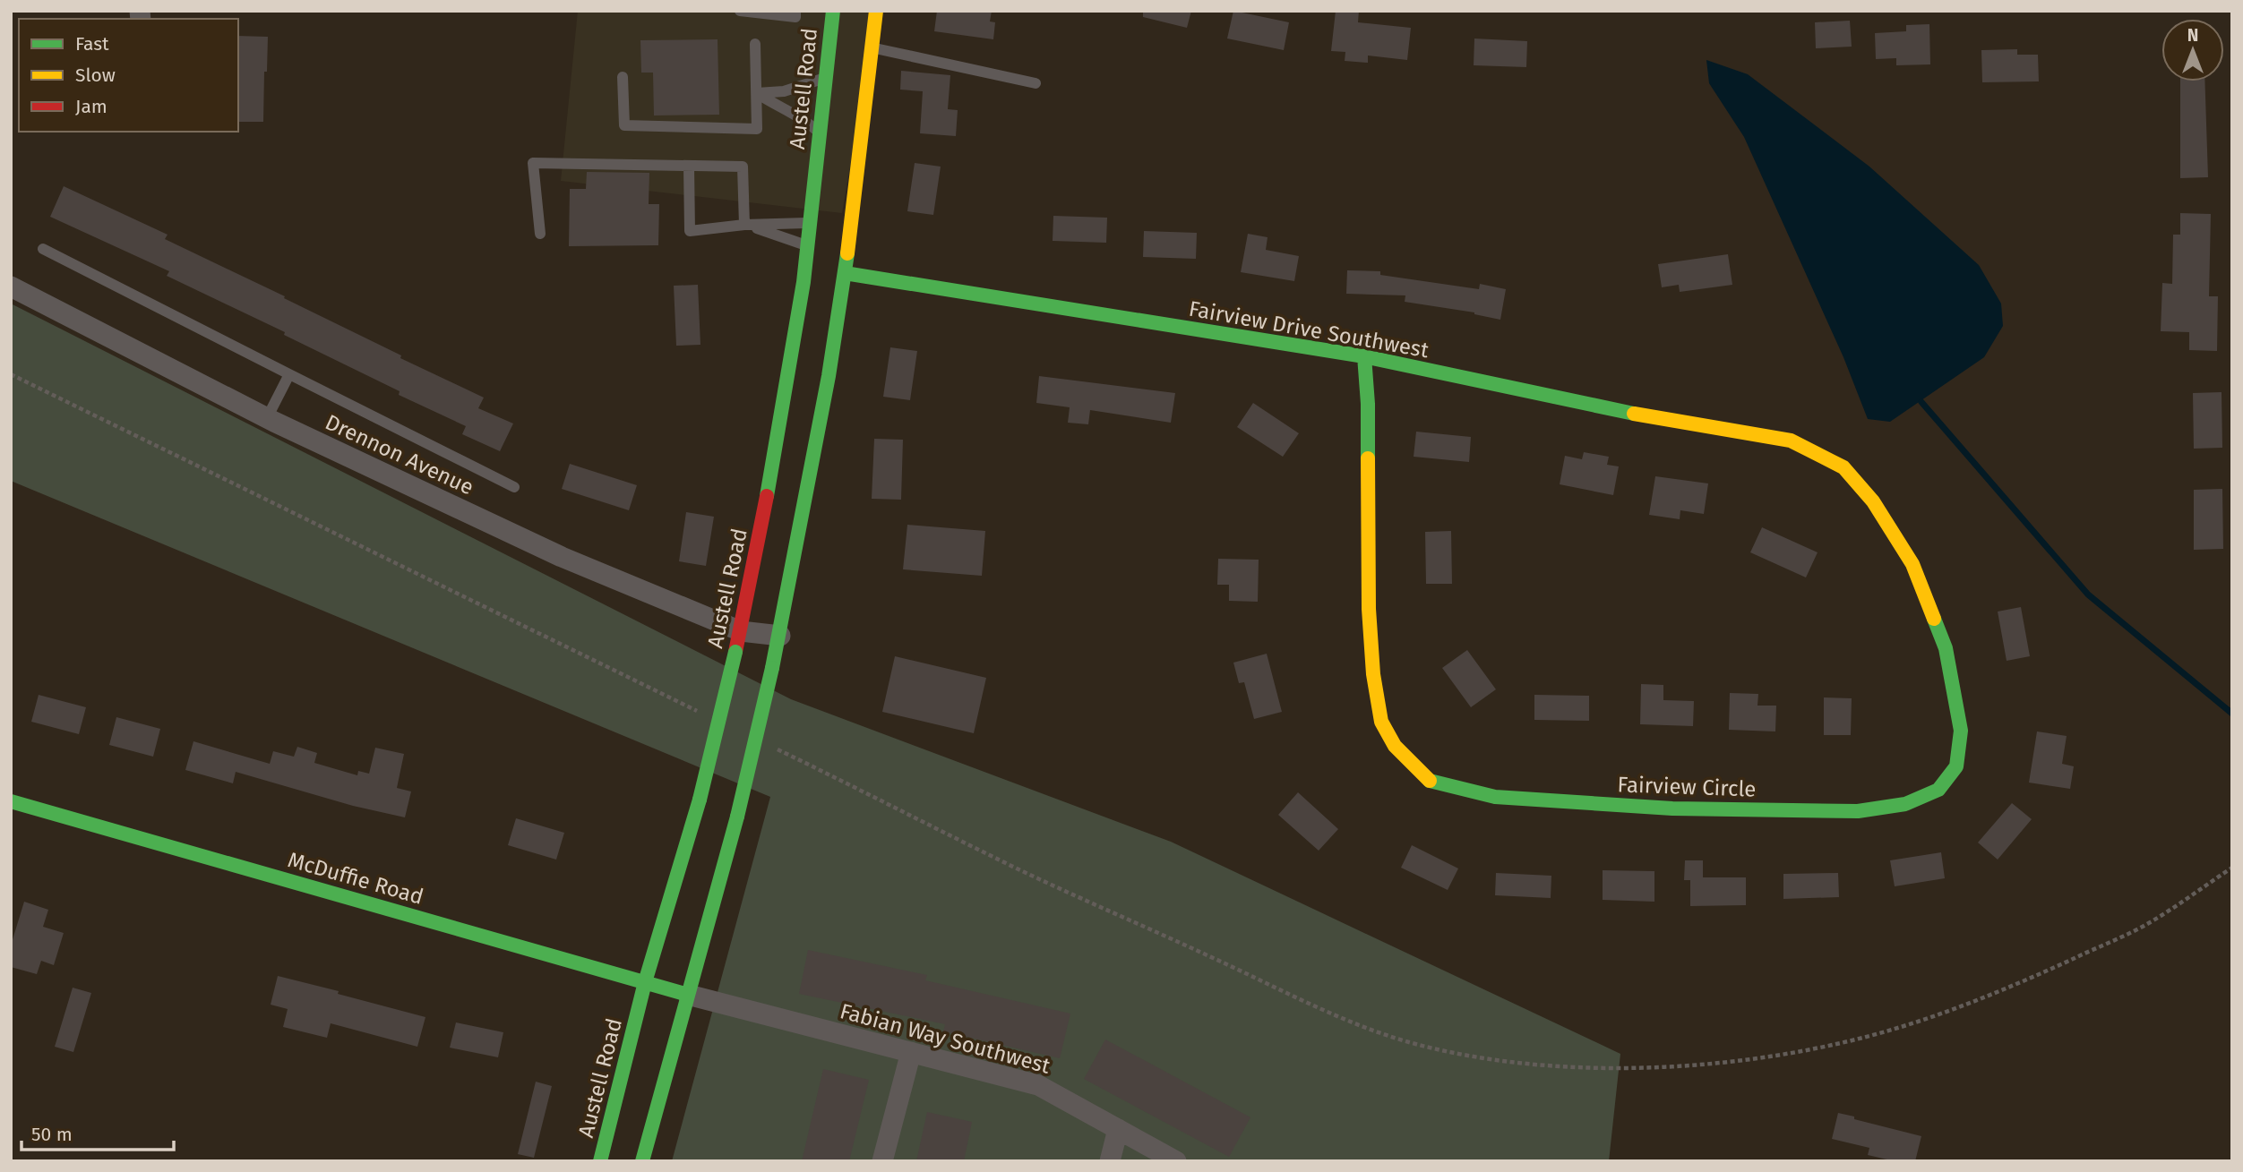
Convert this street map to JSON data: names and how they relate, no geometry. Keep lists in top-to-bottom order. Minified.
{"streets":{"street":["Austell Road","Fairview Drive Southwest","Drennon Avenue","Fairview Circle","McDuffie Road","Fabian Way Southwest"]},"crossings":[["Austell Road","Drennon Avenue"],["Austell Road","McDuffie Road"],["Fairview Drive Southwest","Fairview Circle"],["McDuffie Road","Fabian Way Southwest"]],"legend":["Fast","Slow","Jam"],"scale_bar":"50 m","north":"top"}
